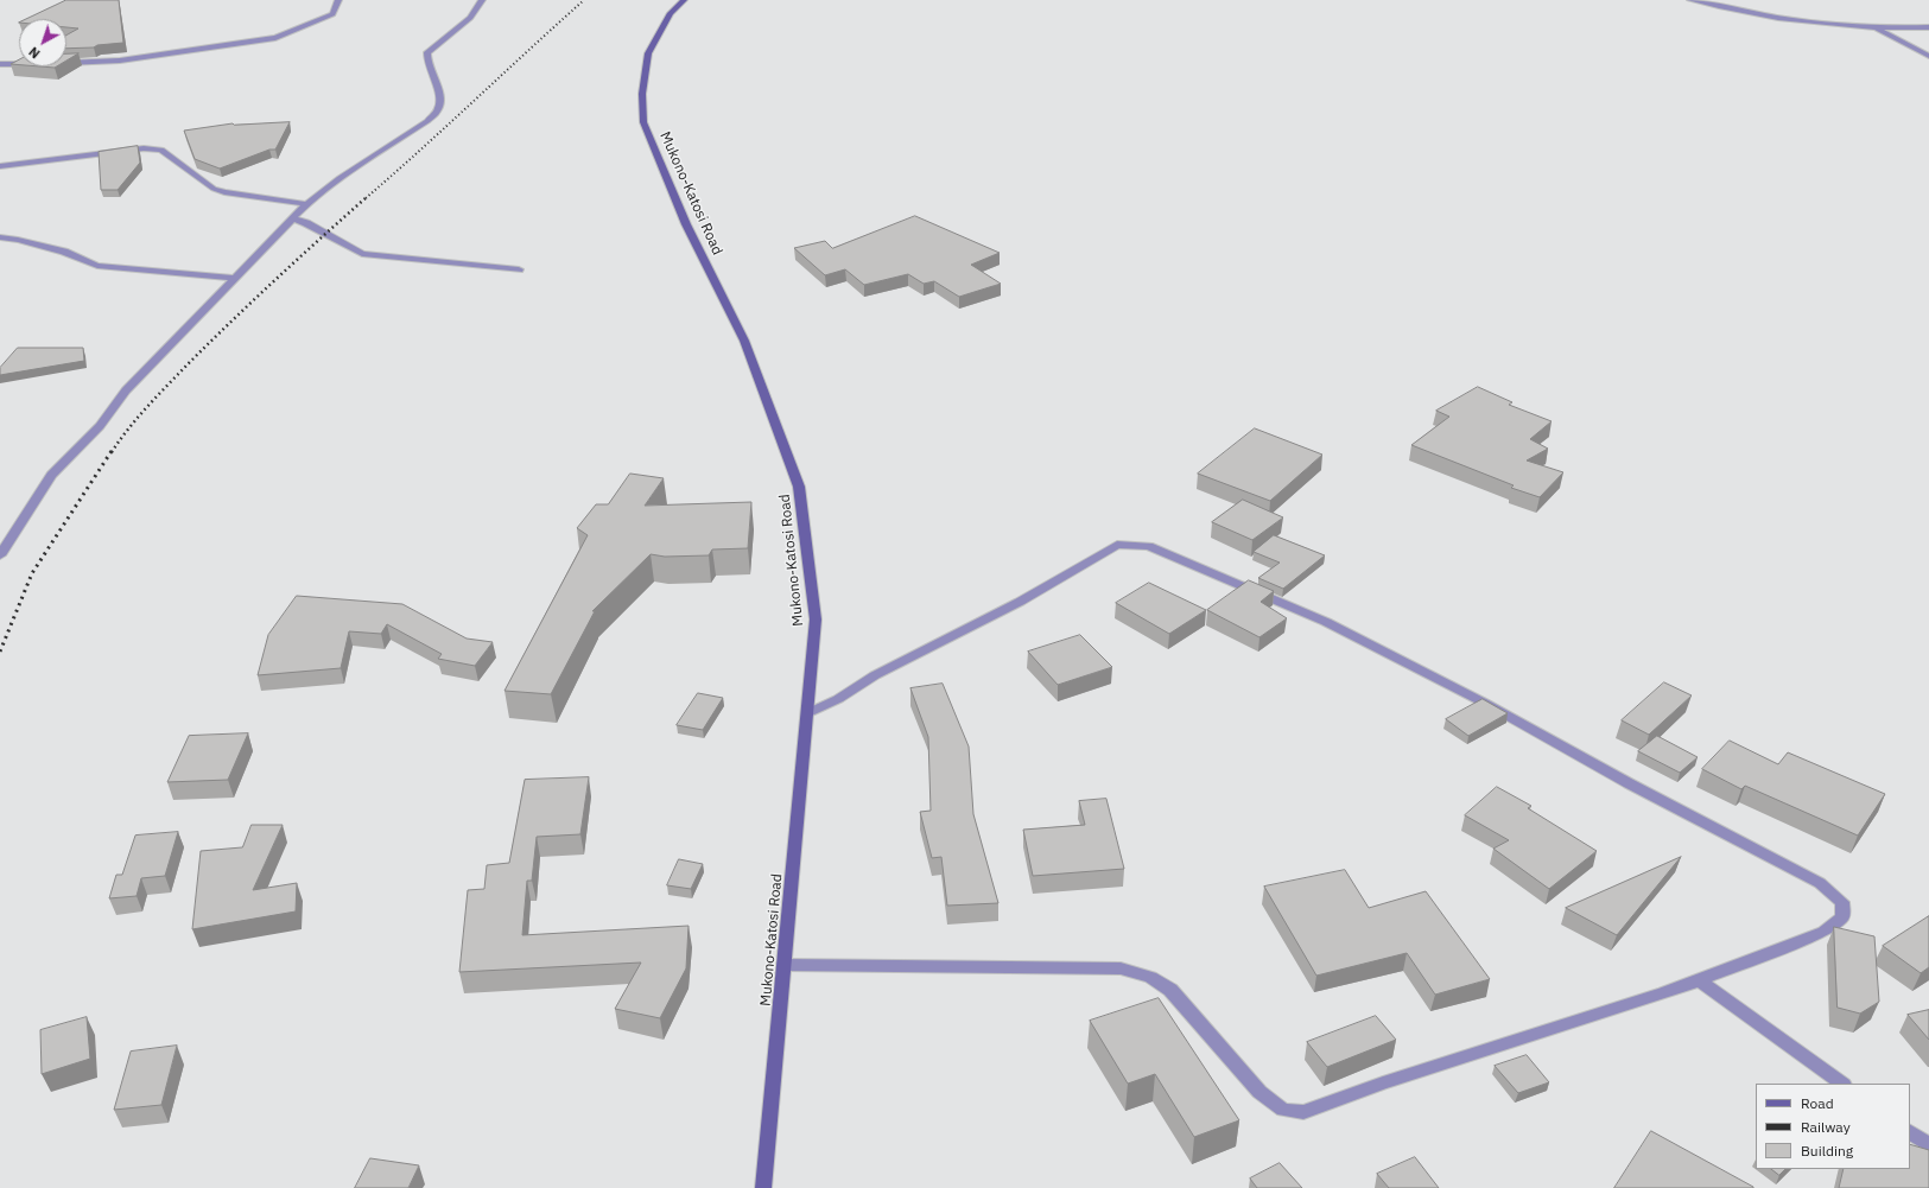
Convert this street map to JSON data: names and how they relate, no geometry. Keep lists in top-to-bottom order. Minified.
{"streets":{"main road":["Mukono-Katosi Road"]},"legend":["Road","Railway","Building"],"north":"bottom left"}
